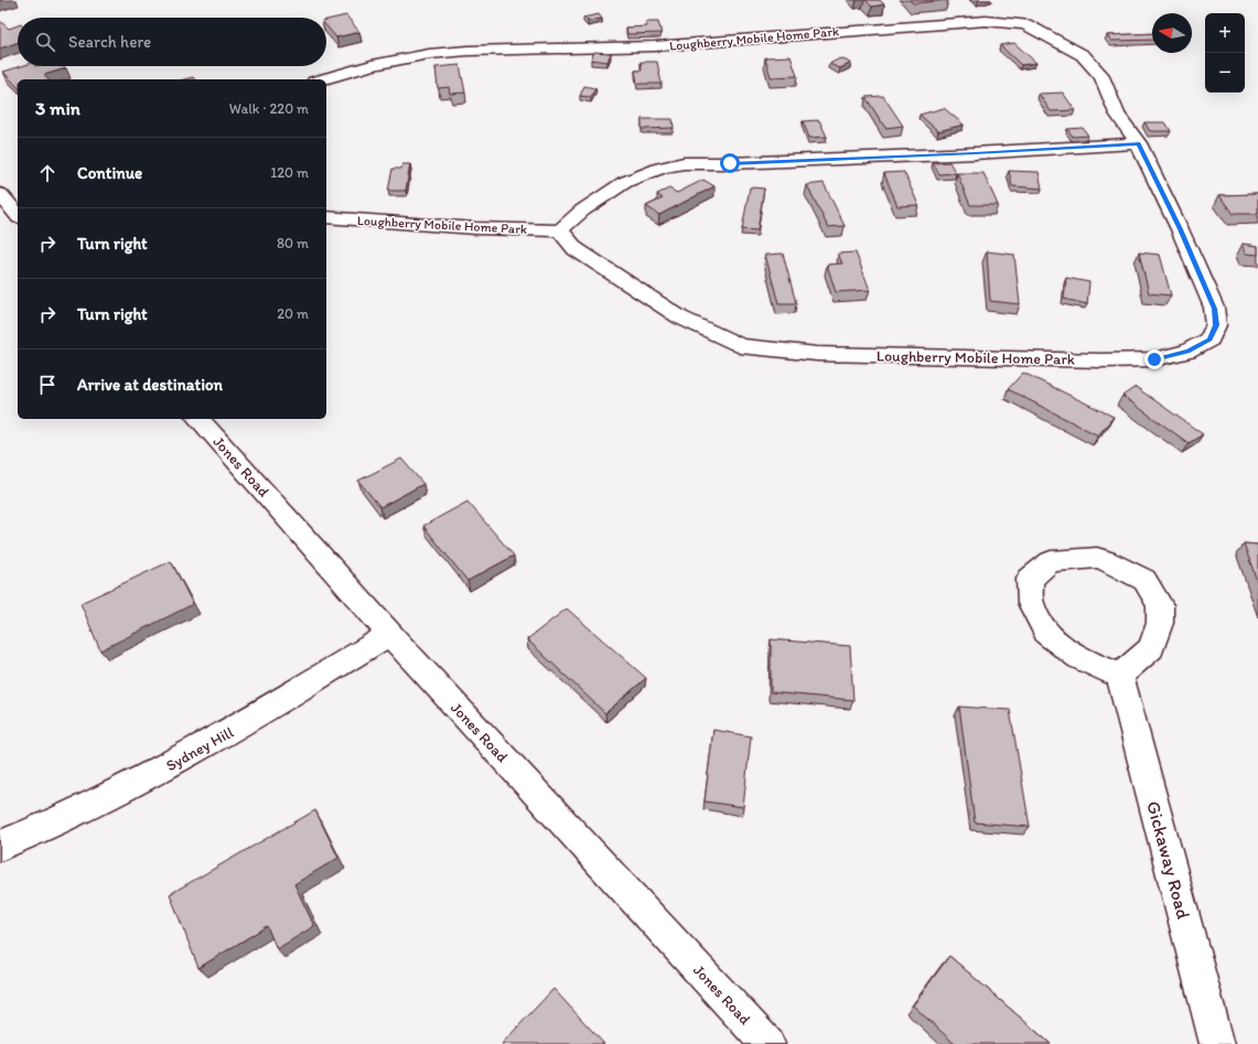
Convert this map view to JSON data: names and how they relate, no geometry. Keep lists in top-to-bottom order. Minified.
{"streets":{"street":["Loughberry Mobile Home Park","Jones Road","Sydney Hill","Gickaway Road"]},"crossings":[["Jones Road","Sydney Hill"]],"north":"left","page":{"map_buttons":["+","−"],"search":"Search here","heading":["3 min","Walk · 220 m"],"list":[["Continue","120 m"],["Turn right","80 m"],["Turn right","20 m"],"Arrive at destination"]}}
